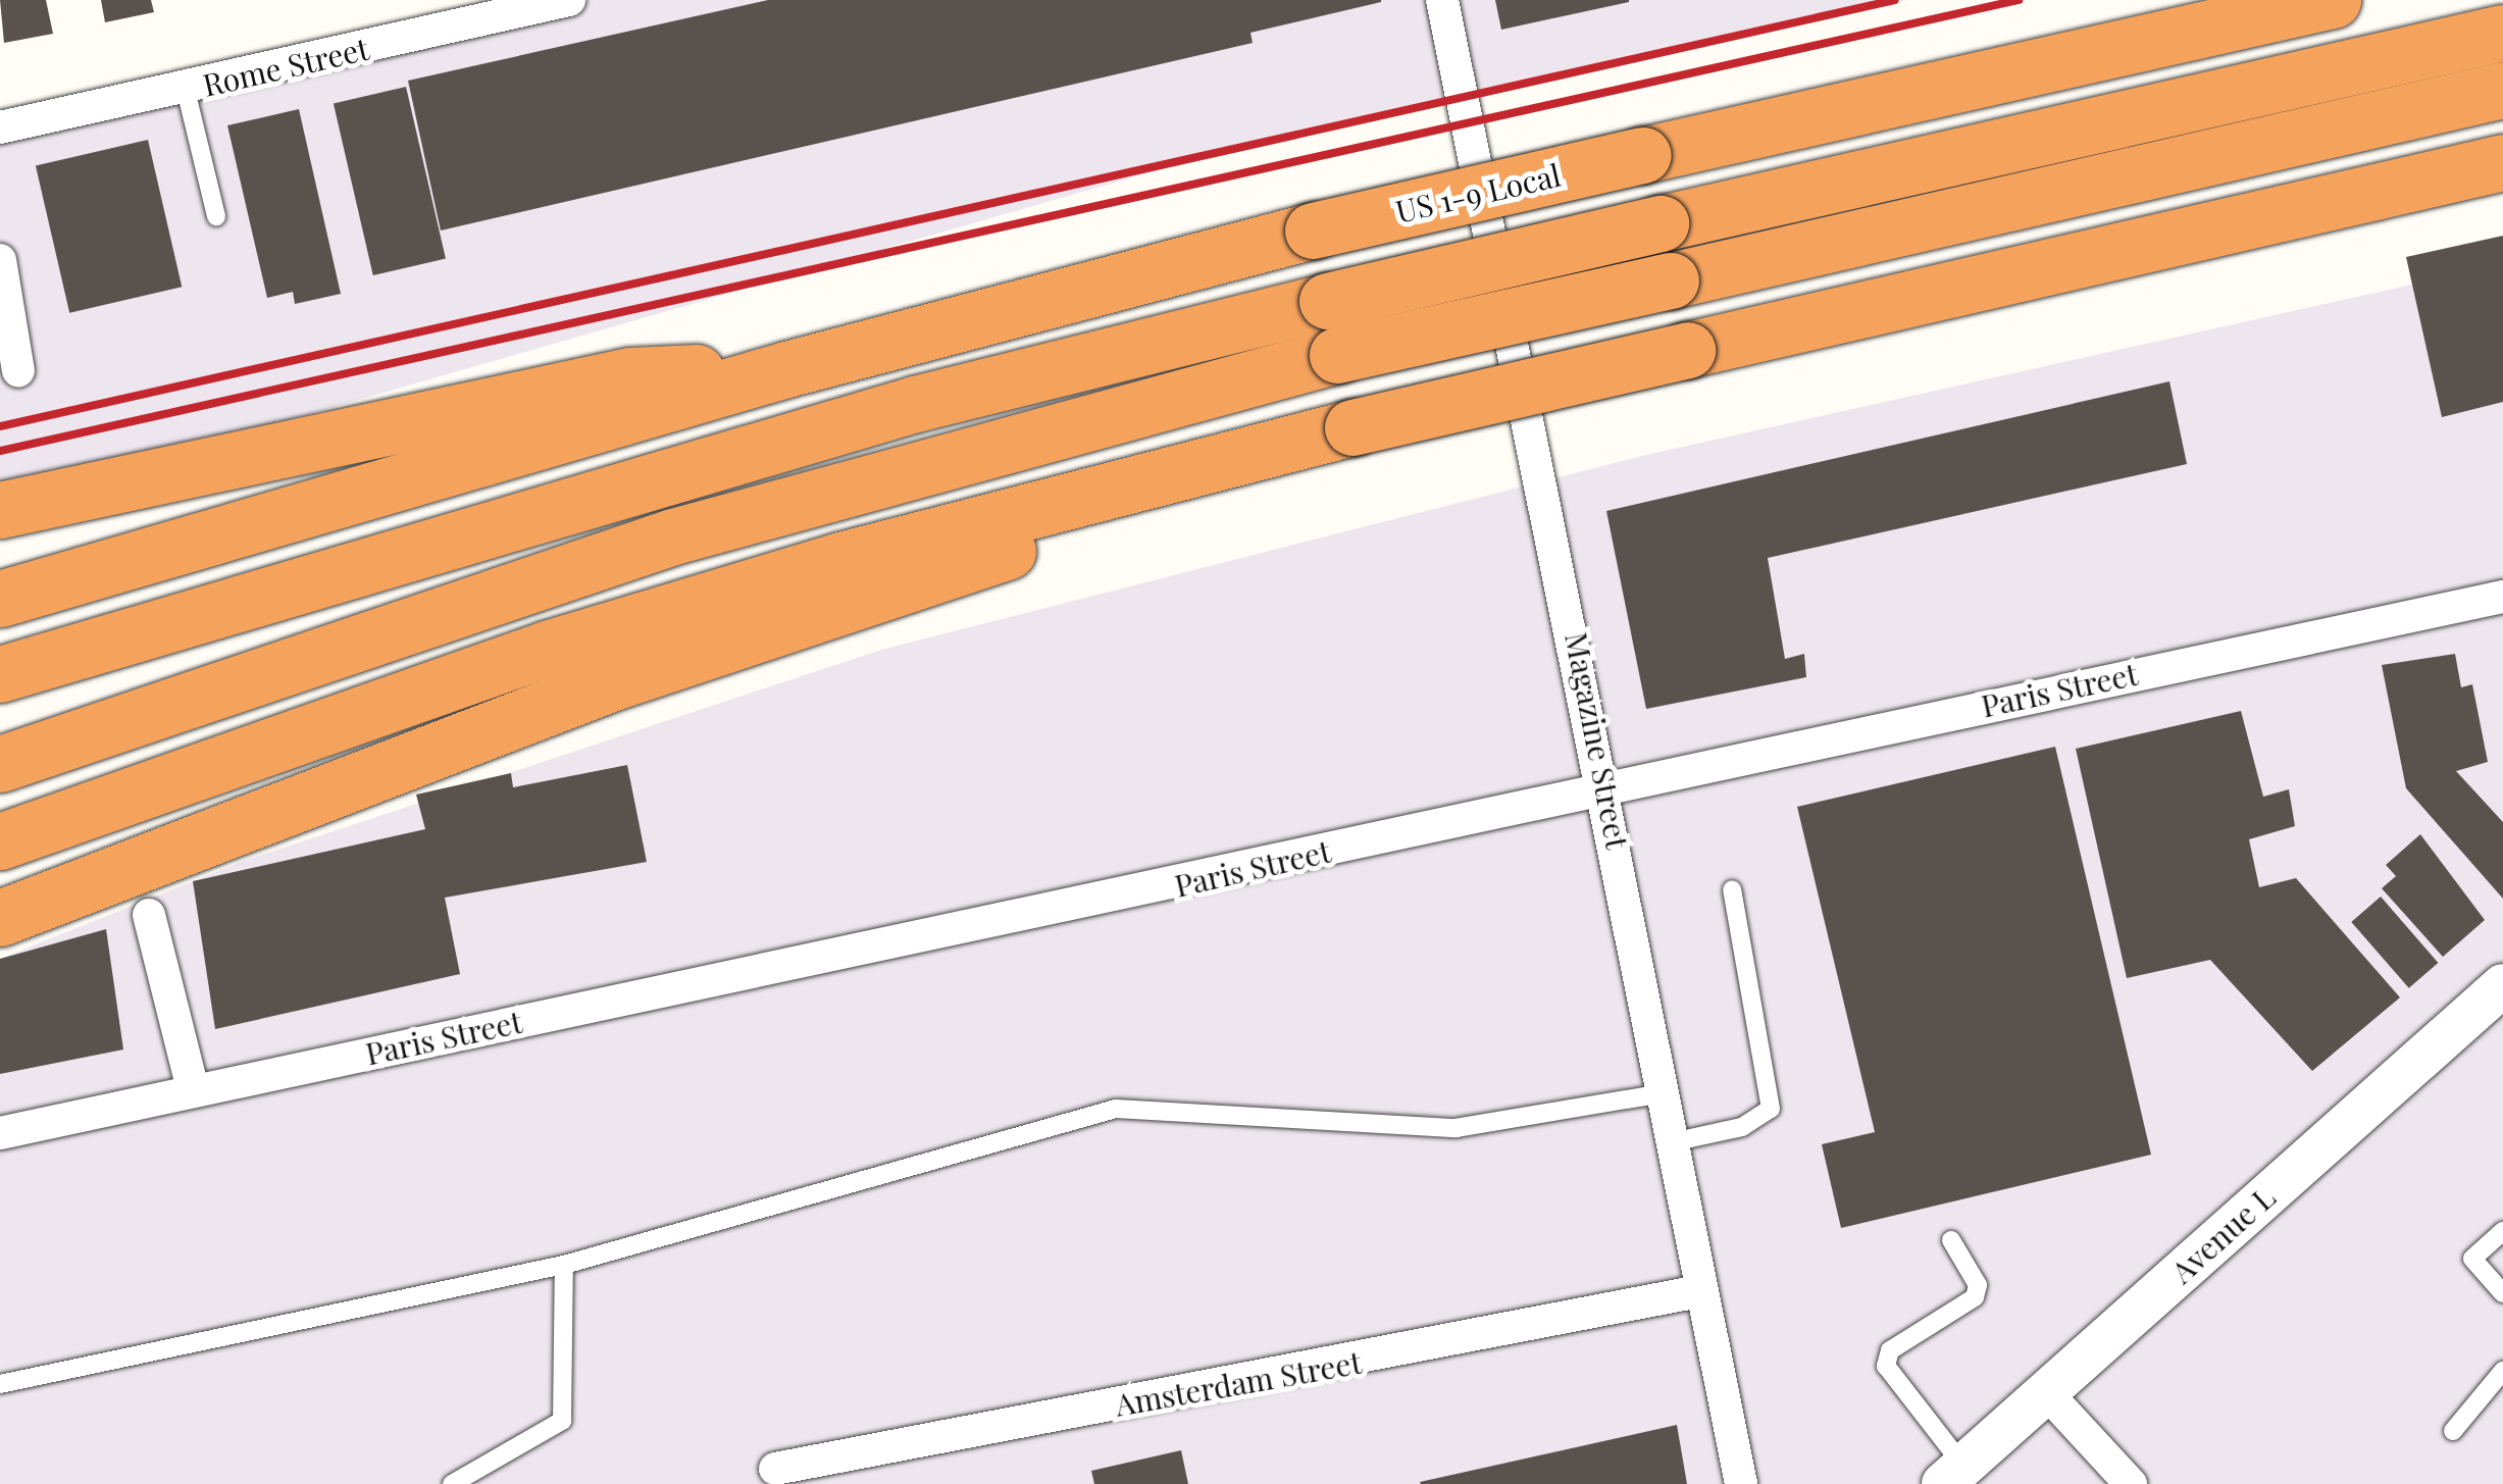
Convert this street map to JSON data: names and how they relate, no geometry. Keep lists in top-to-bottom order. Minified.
{"streets":{"highway":["US 1-9 Local"],"street":["Rome Street","Paris Street","Magazine Street","Avenue L","Amsterdam Street"]},"crossings":[["Paris Street","Magazine Street"],["Magazine Street","Amsterdam Street"]]}
